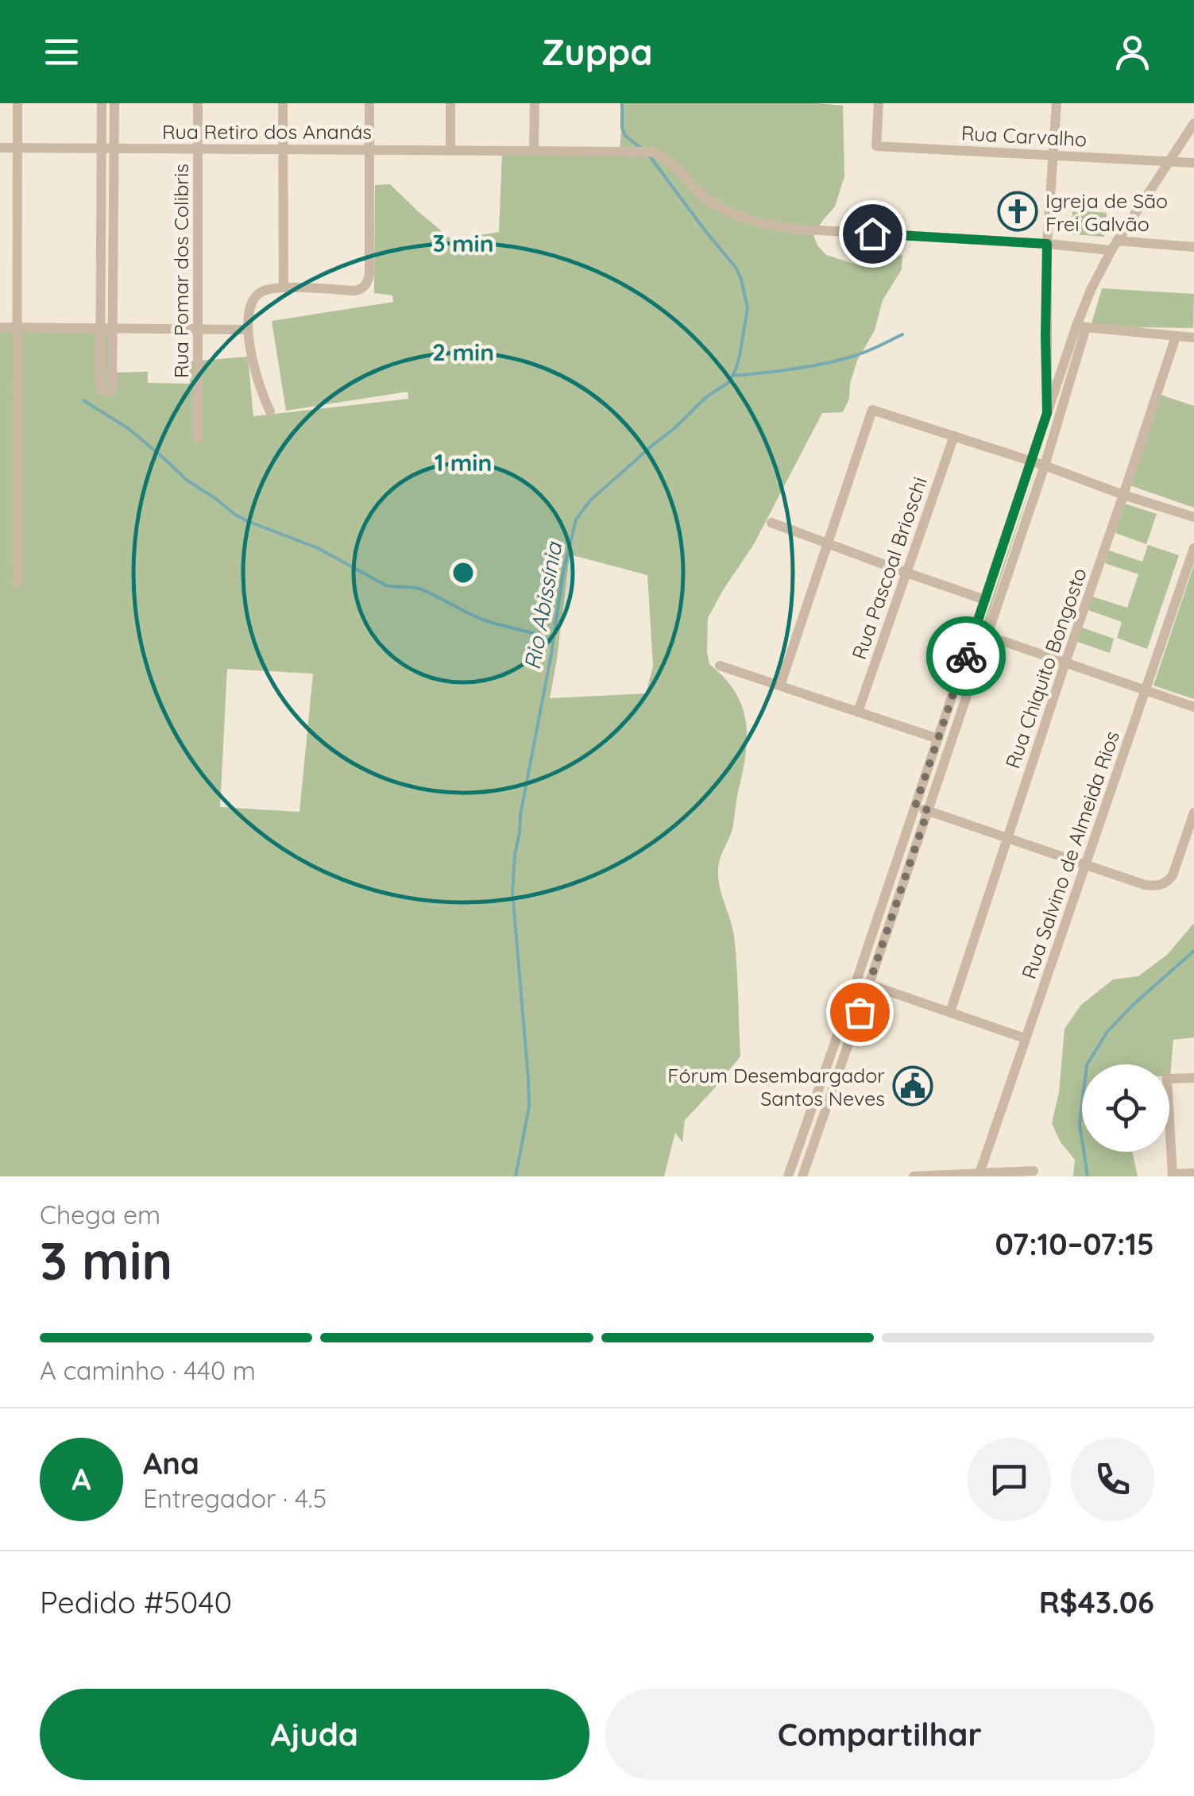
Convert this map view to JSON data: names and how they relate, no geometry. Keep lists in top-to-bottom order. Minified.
{"streets":{"street":["Rua Retiro dos Ananás","Rua Carvalho","Rua Pomar dos Colibris","Rua Pascoal Brioschi","Rua Chiquito Bongosto","Rua Salvino de Almeida Rios"]},"crossings":[["Rua Retiro dos Ananás","Rua Pomar dos Colibris"]],"water":["Rio Abissínia"],"places":{"church":["Igreja de São Frei Galvão"],"public building":["Fórum Desembargador Santos Neves"]},"page":{"header":"Zuppa","heading":["3 min","Chega em","07:10–07:15"],"panel":["Ana","Entregador · 4.5","Pedido #5040","R$43.06"],"bar":"A caminho · 440 m","round":"A","buttons":["Ajuda","Compartilhar"]},"rings":["3 min","2 min","1 min"]}
